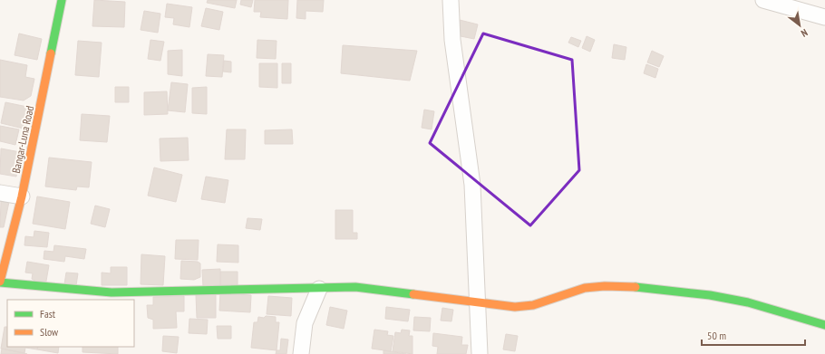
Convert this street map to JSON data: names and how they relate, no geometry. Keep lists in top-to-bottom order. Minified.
{"streets":{"street":["Bangar-Luna Road"]},"legend":["Fast","Slow"],"scale_bar":"50 m","north":"bottom right"}
